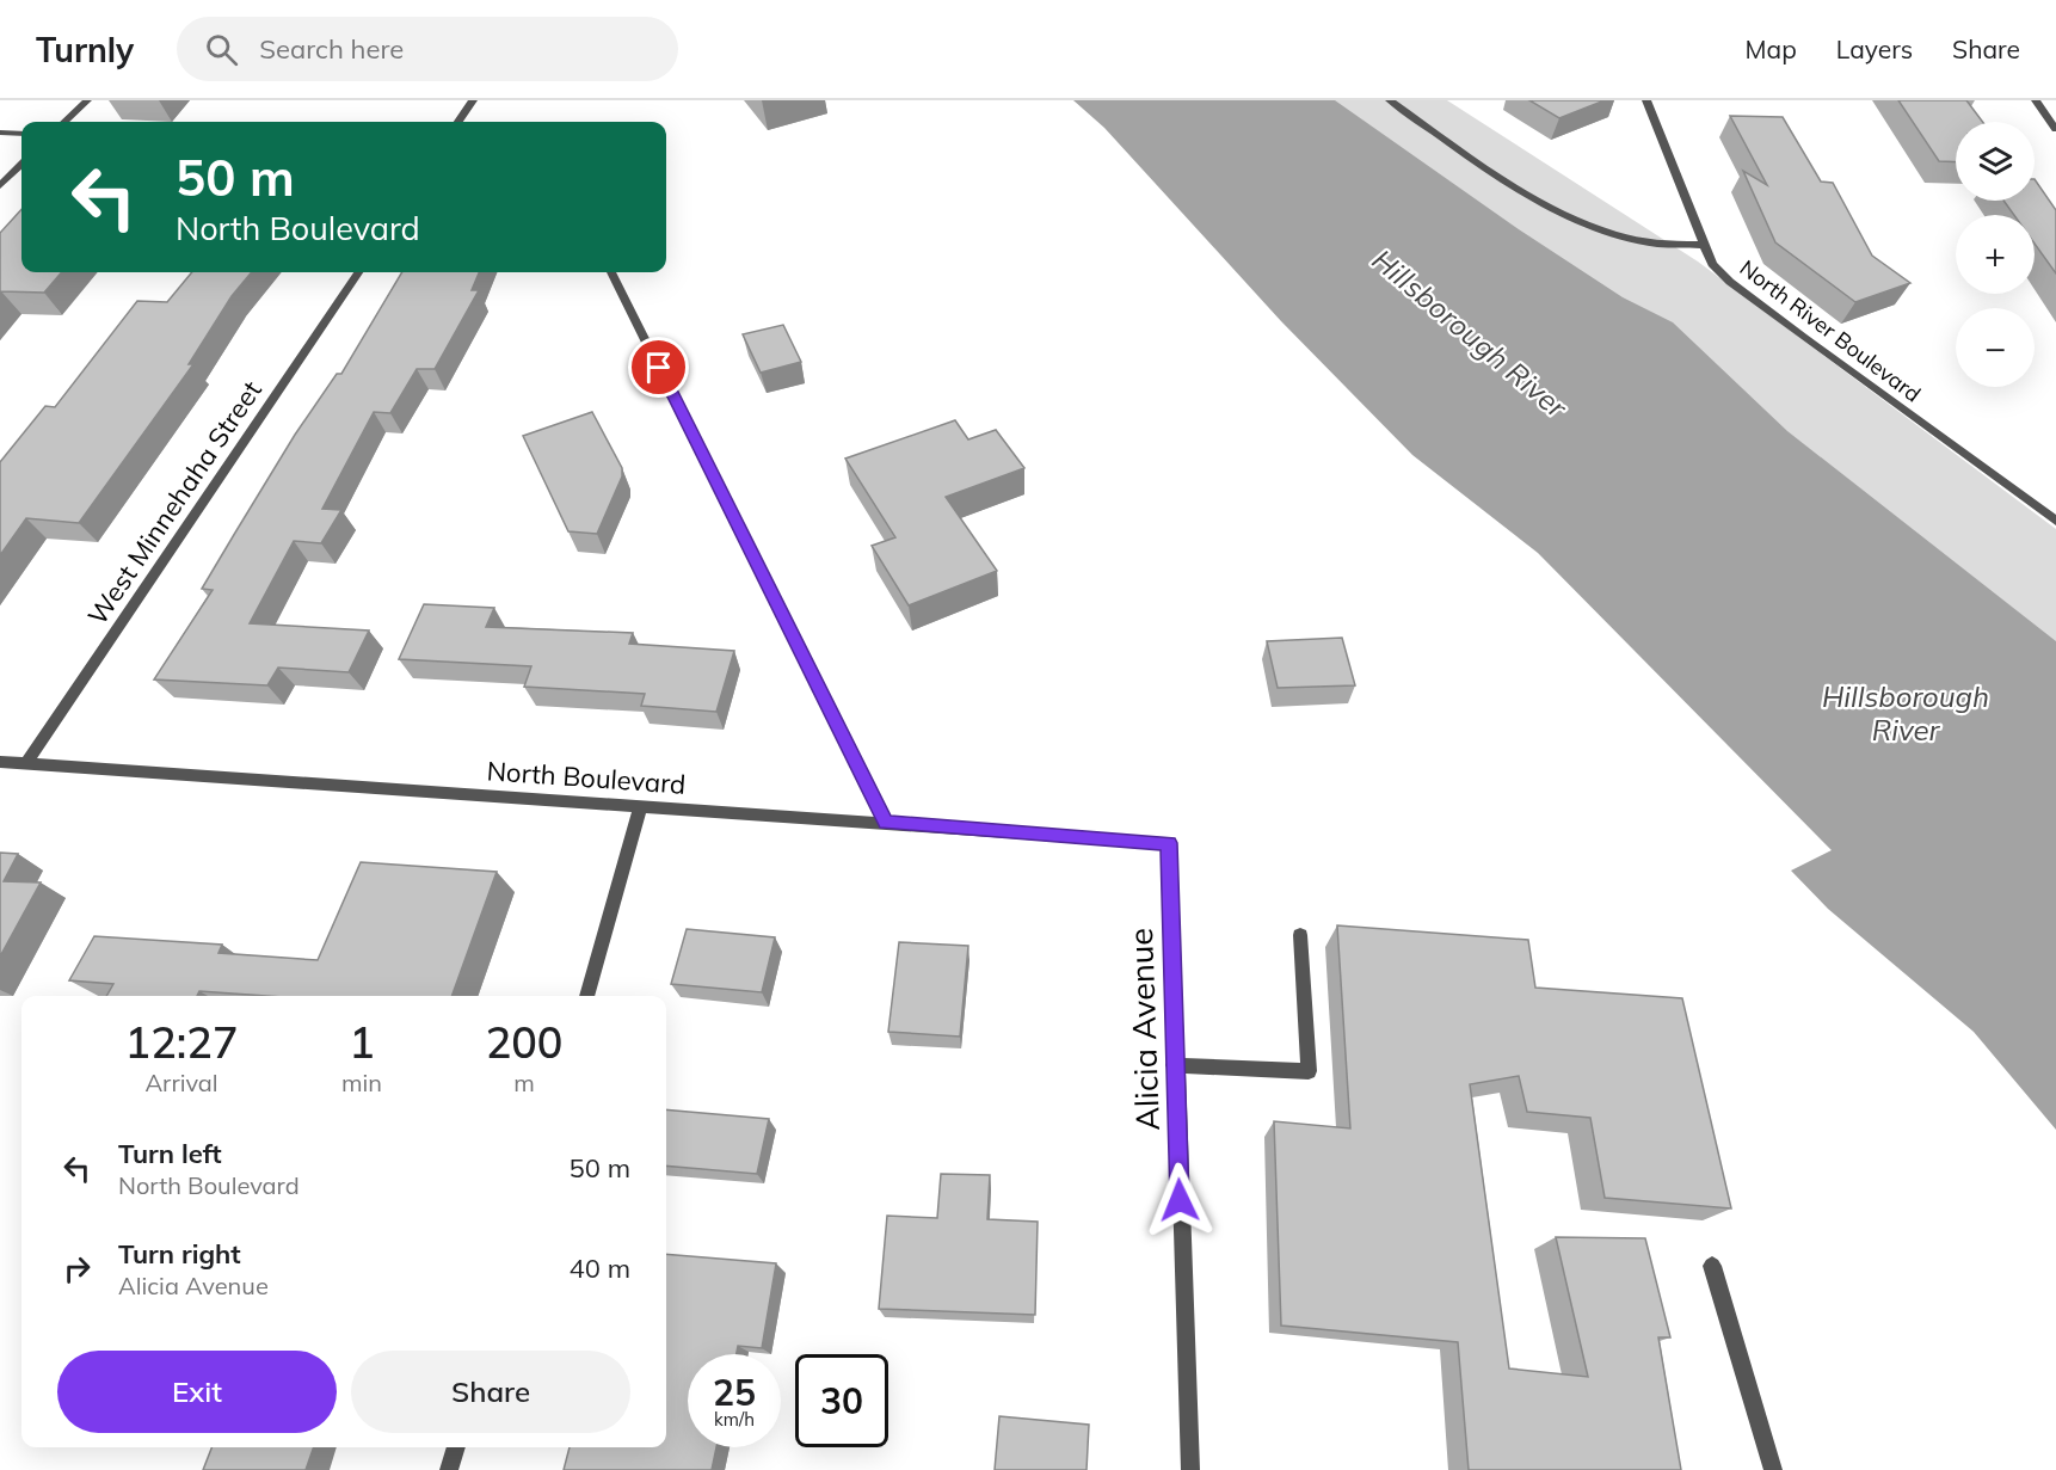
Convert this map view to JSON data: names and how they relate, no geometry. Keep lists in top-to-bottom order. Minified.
{"streets":{"street":["North River Boulevard","West Minnehaha Street","North Boulevard","Alicia Avenue"]},"crossings":[["West Minnehaha Street","North Boulevard"],["North Boulevard","Alicia Avenue"]],"water":["Hillsborough River"],"page":{"header":"Turnly","search":"Search here","nav":["Map","Layers","Share"],"map_buttons":["+","−"],"turn":["50 m","North Boulevard"],"eta":["12:27","Arrival","1","min","200","m"],"list":[{"name":"Turn left","note":"North Boulevard","value":"50 m"},{"name":"Turn right","note":"Alicia Avenue","value":"40 m"}],"buttons":["Exit","Share"],"speed":"25 km/h","limit":"30"}}
